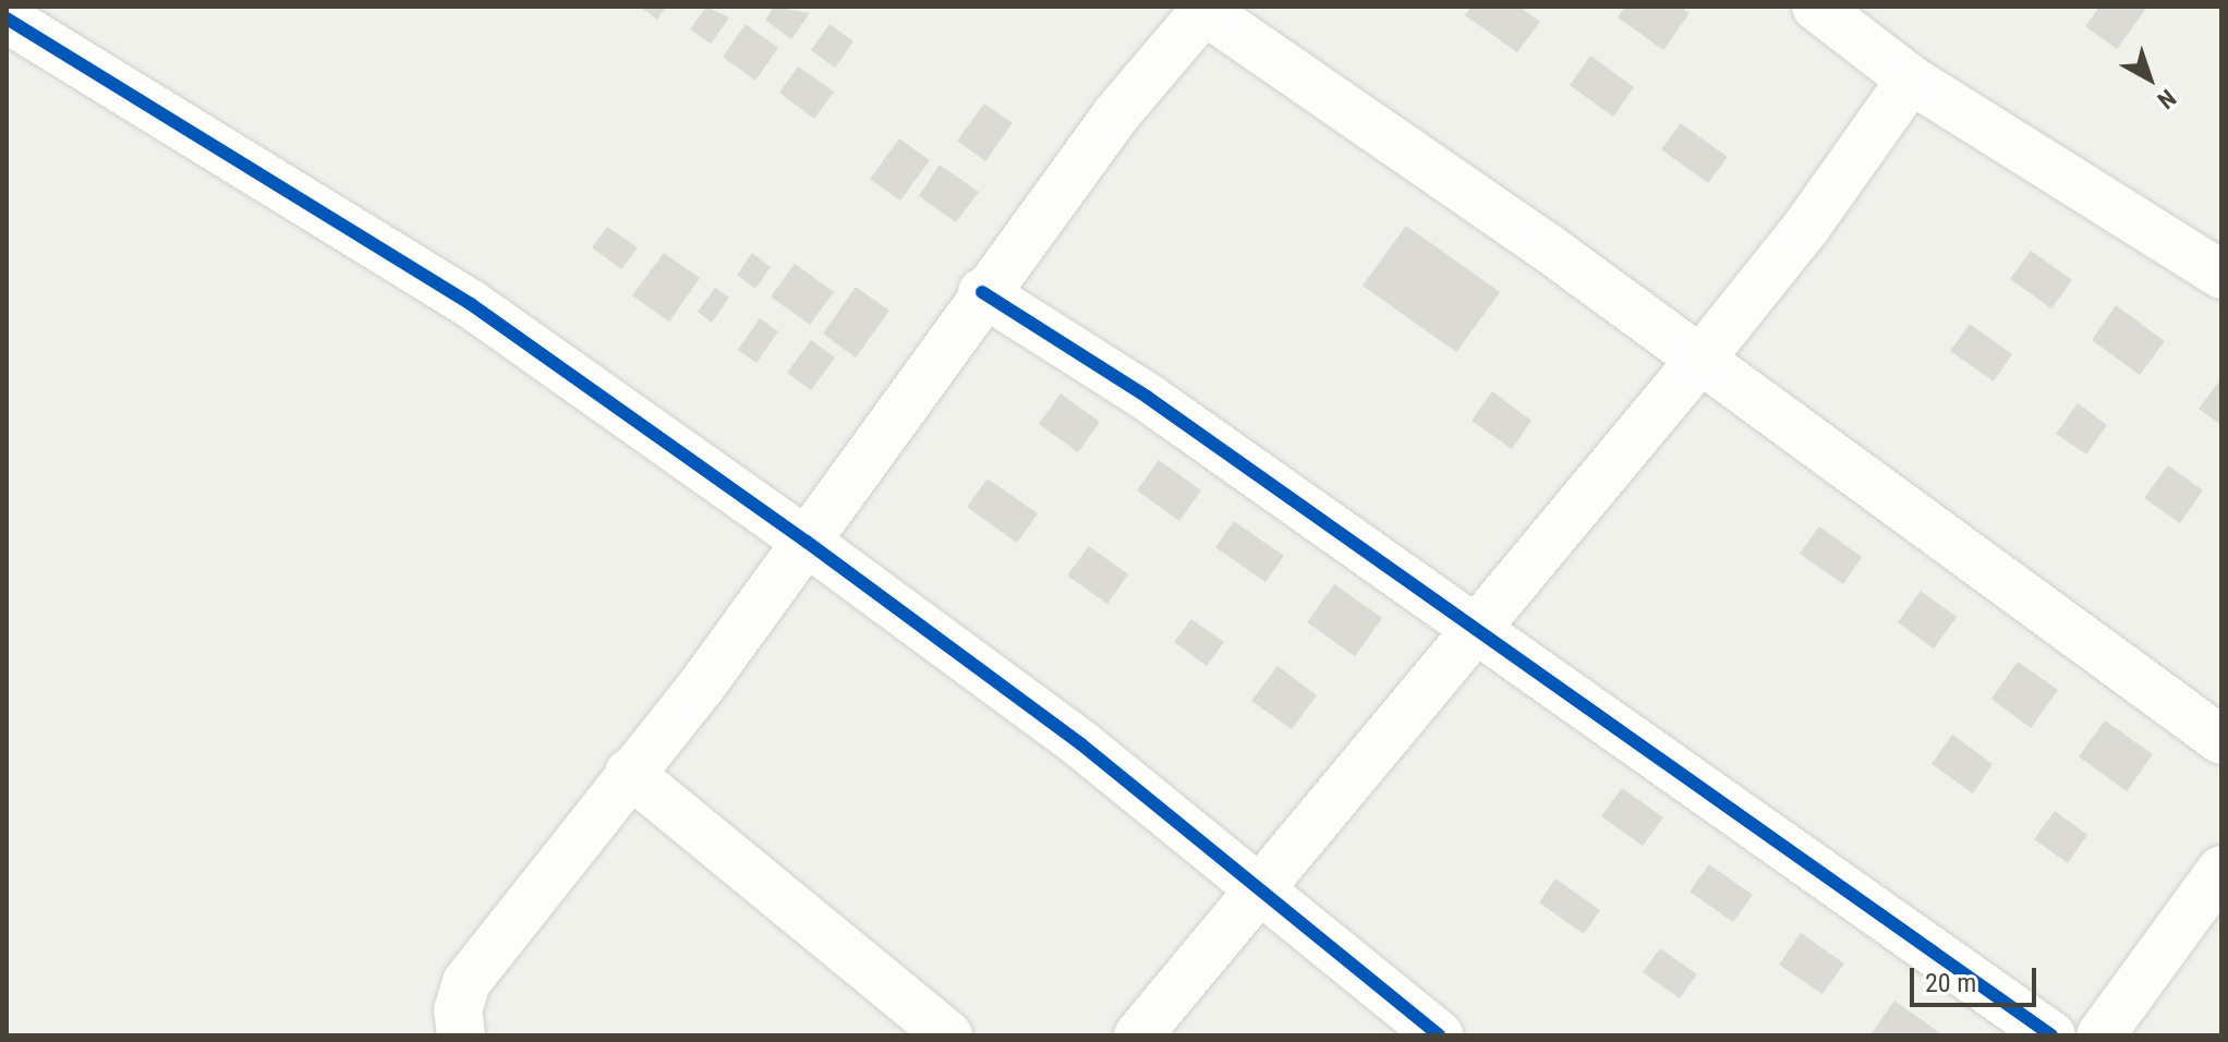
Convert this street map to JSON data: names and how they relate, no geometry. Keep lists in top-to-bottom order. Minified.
{"scale_bar":"20 m","north":"bottom right"}
